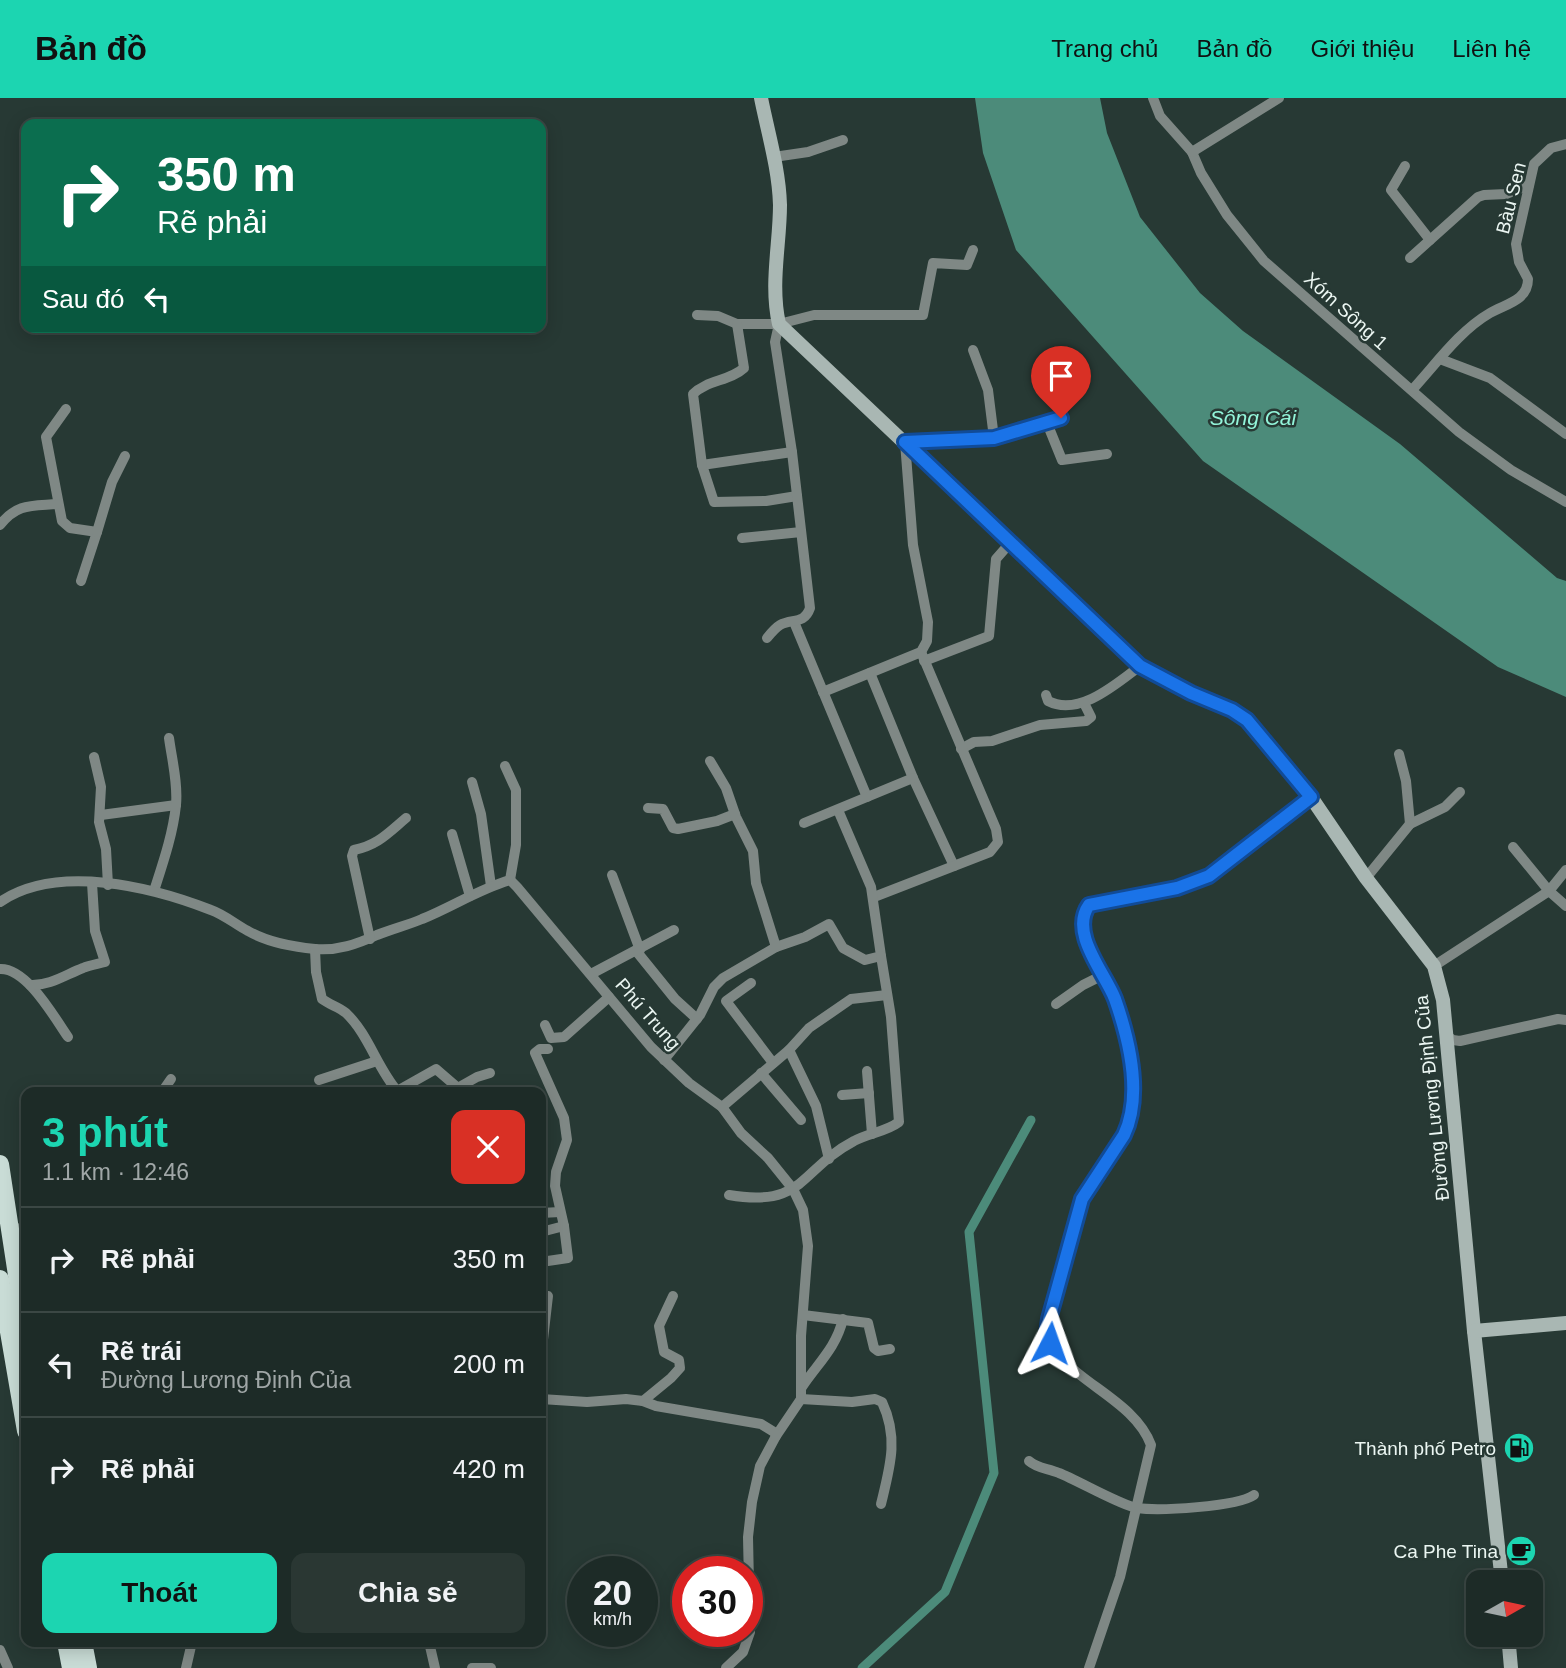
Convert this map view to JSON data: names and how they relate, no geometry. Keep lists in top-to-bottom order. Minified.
{"streets":{"street":["Bàu Sen","Xóm Sông 1","Phú Trung","Đường Lương Định Của"]},"crossings":[["Bàu Sen","Xóm Sông 1"]],"water":["Sông Cái"],"places":{"fuel station":["Thành phố Petro"],"cafe":["Ca Phe Tina"]},"north":"right","page":{"header":"Bản đồ","nav":["Trang chủ","Bản đồ","Giới thiệu","Liên hệ"],"turn":["350 m","Rẽ phải"],"then":"Sau đó","heading":["3 phút","1.1 km · 12:46"],"list":[{"name":"Rẽ phải","value":"350 m"},{"name":"Rẽ trái","note":"Đường Lương Định Của","value":"200 m"},{"name":"Rẽ phải","value":"420 m"}],"buttons":["Thoát","Chia sẻ"],"speed":"20 km/h","limit":"30"}}
